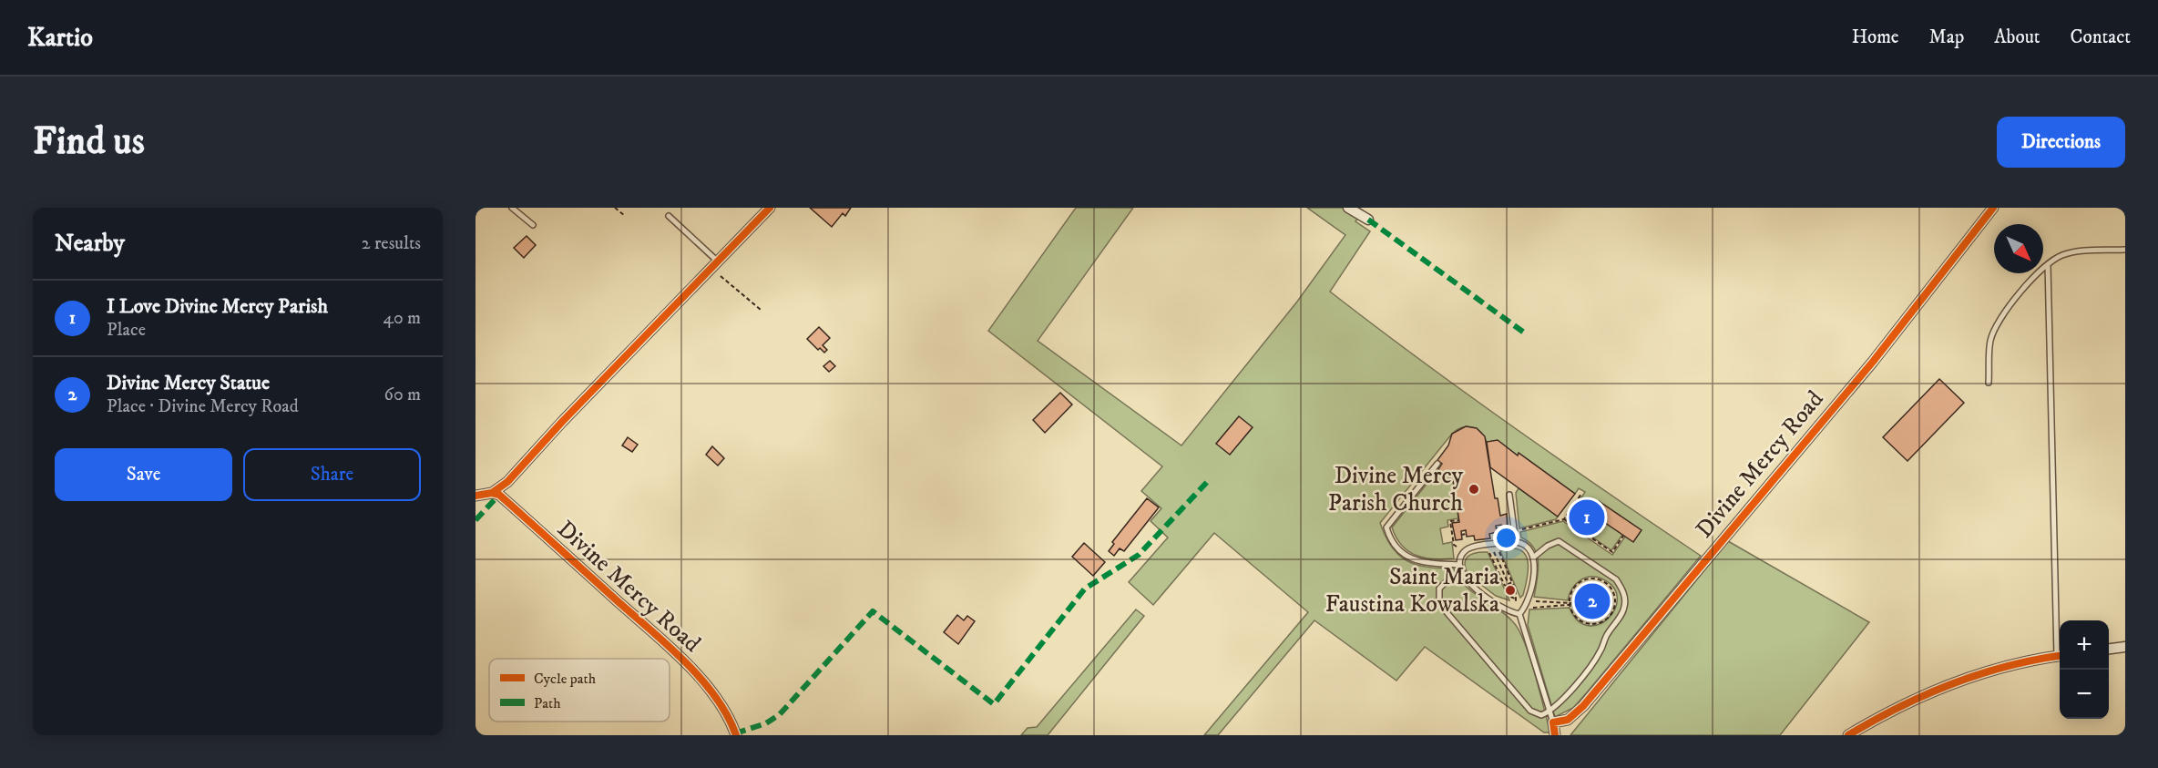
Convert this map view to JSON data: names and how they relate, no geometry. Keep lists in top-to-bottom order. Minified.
{"streets":{"street":["Divine Mercy Road"]},"places":["Divine Mercy Parish Church","Saint Maria Faustina Kowalska"],"legend":["Cycle path","Path"],"north":"bottom right","page":{"header":"Kartio","nav":["Home","Map","About","Contact"],"buttons":["Directions",["Save","Share"]],"title":"Find us","heading":["Nearby","2 results"],"list":[{"mark":"1","name":"I Love Divine Mercy Parish","note":"Place","value":"40 m"},{"mark":"2","name":"Divine Mercy Statue","note":"Place · Divine Mercy Road","value":"60 m"}],"pins":["1","2"],"map_buttons":["+","−"]}}
